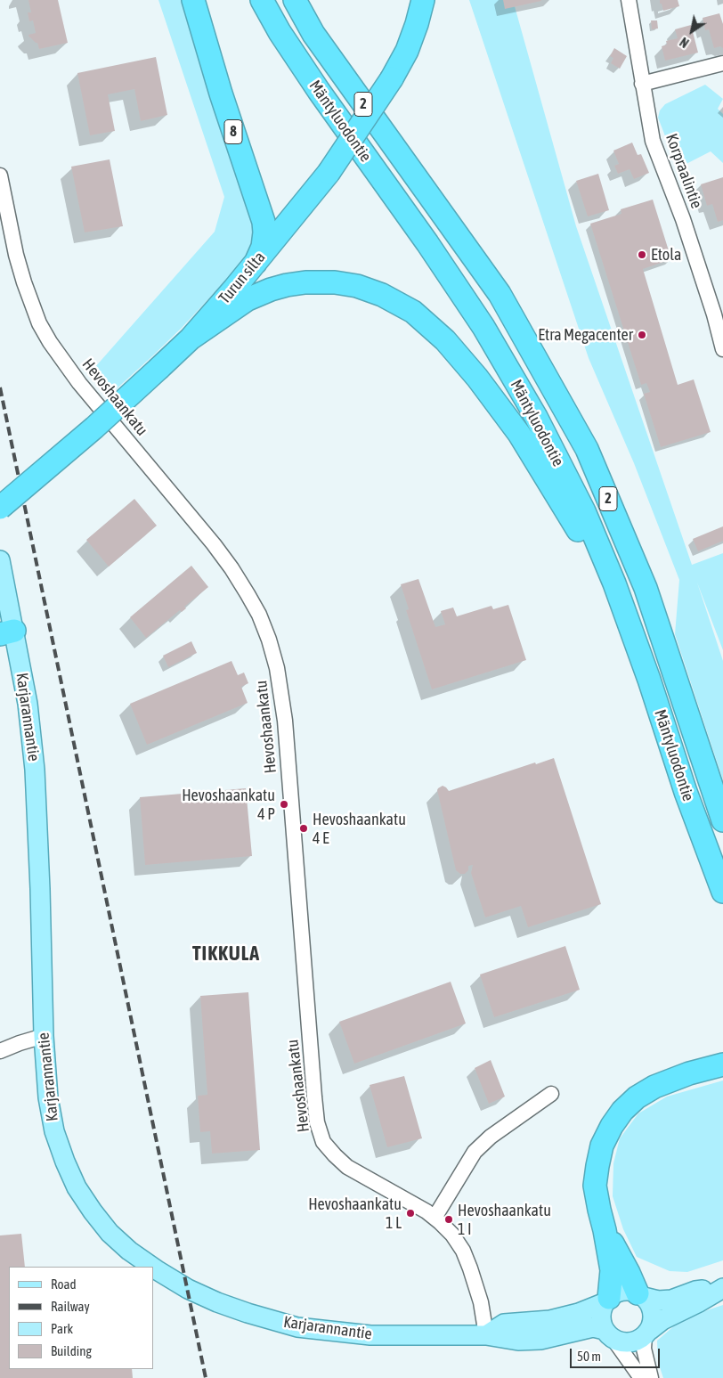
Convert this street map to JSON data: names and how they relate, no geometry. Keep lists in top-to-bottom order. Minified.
{"streets":{"highway":["2","Mäntyluodontie","8","Turun silta"],"main road":["Karjarannantie"],"street":["Korpraalintie","Hevoshaankatu"]},"crossings":[["8","Turun silta"],["Hevoshaankatu","Karjarannantie"]],"districts":["TIKKULA"],"places":["Etola","Etra Megacenter","Hevoshaankatu 4 P","Hevoshaankatu 4 E","Hevoshaankatu 1 L","Hevoshaankatu 1 I"],"legend":["Road","Railway","Park","Building"],"scale_bar":"50 m","north":"bottom left"}
